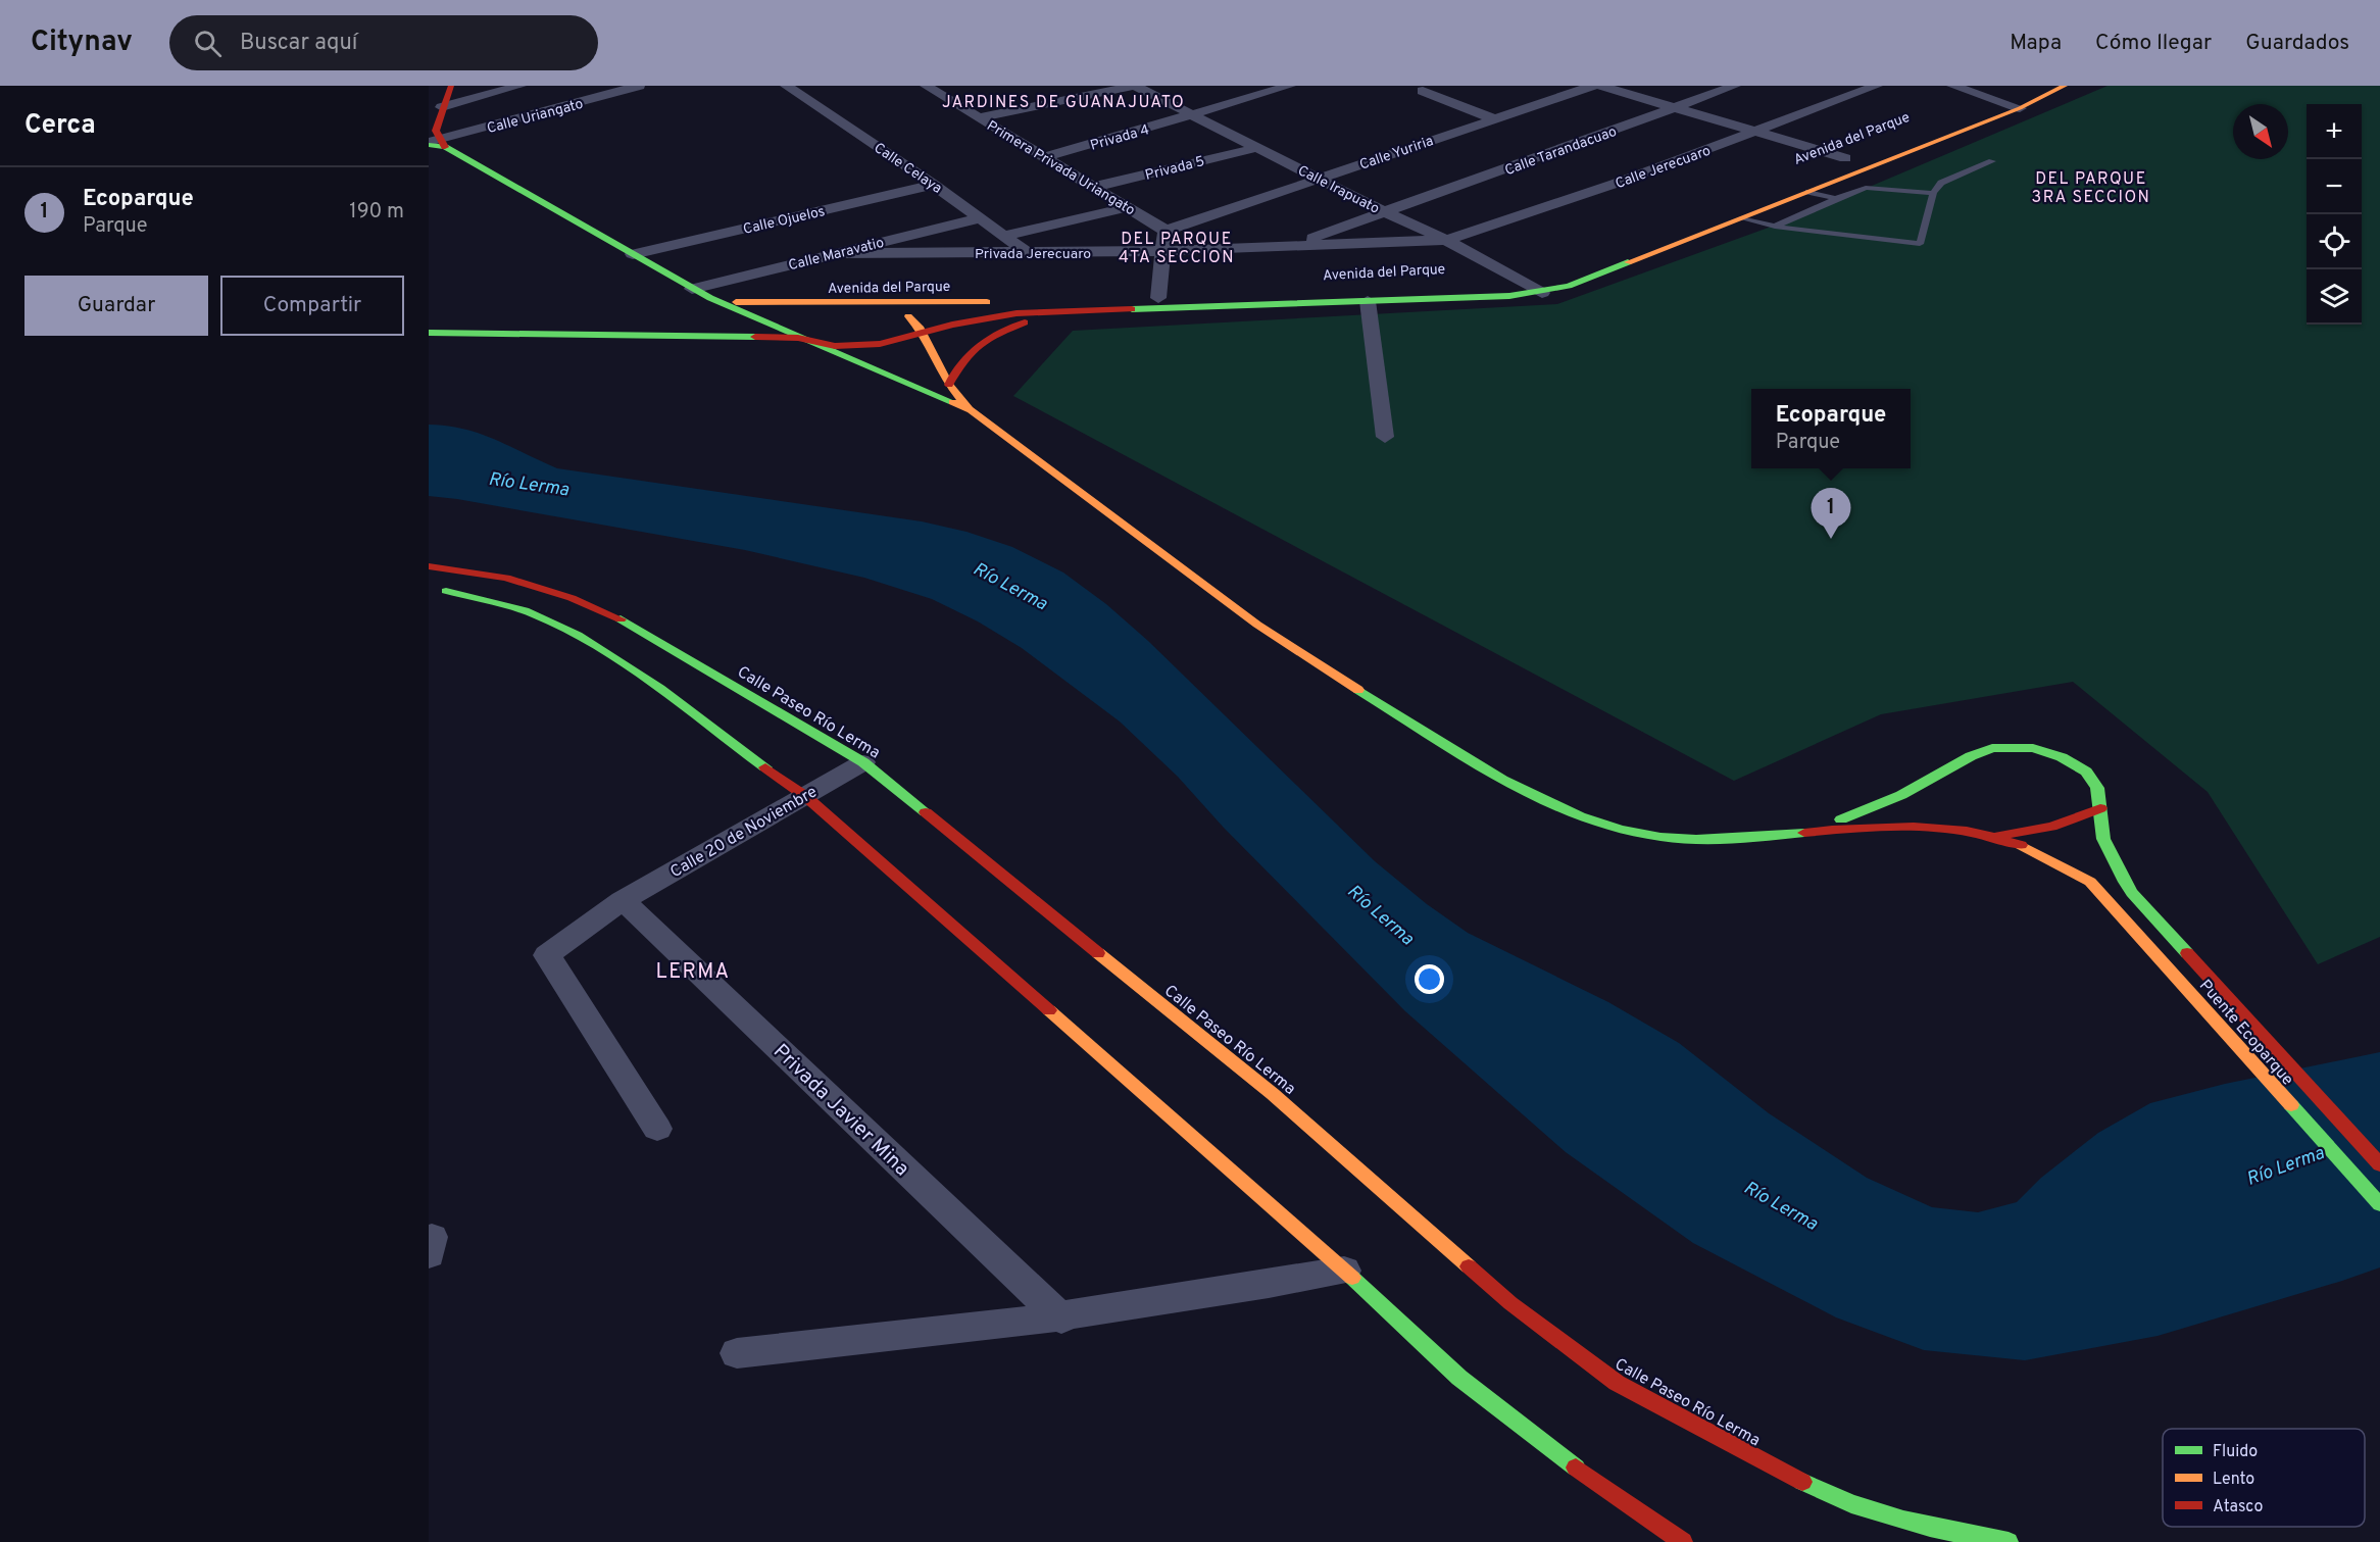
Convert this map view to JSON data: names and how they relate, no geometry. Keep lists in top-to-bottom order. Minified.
{"streets":{"street":["Calle Uriangato","Privada 4","Avenida del Parque","Calle Tarandacuao","Calle Yuriria","Calle Jerecuaro","Calle Celaya","Primera Privada Uriangato","Privada 5","Calle Irapuato","Calle Ojuelos","Calle Maravatio","Privada Jerecuaro","Calle Paseo Río Lerma","Calle 20 de Noviembre","Puente Ecoparque","Privada Javier Mina"]},"crossings":[["Privada 4","Primera Privada Uriangato"],["Privada 4","Calle Irapuato"],["Avenida del Parque","Calle Irapuato"],["Calle Tarandacuao","Calle Irapuato"],["Calle Tarandacuao","Privada Jerecuaro"],["Calle Yuriria","Primera Privada Uriangato"],["Calle Yuriria","Calle Irapuato"],["Calle Jerecuaro","Calle Irapuato"],["Calle Jerecuaro","Privada Jerecuaro"],["Calle Celaya","Calle Ojuelos"],["Calle Celaya","Calle Maravatio"],["Calle Celaya","Privada Jerecuaro"],["Primera Privada Uriangato","Privada 5"],["Privada 5","Calle Irapuato"],["Calle Irapuato","Privada Jerecuaro"],["Calle Maravatio","Privada Jerecuaro"],["Calle Paseo Río Lerma","Calle 20 de Noviembre"],["Calle 20 de Noviembre","Privada Javier Mina"]],"districts":["JARDINES DE GUANAJUATO","DEL PARQUE 3RA SECCION","DEL PARQUE 4TA SECCION","LERMA"],"water":["Río Lerma"],"legend":["Fluido","Lento","Atasco"],"north":"bottom right","page":{"header":"Citynav","search":"Buscar aquí","nav":["Mapa","Cómo llegar","Guardados"],"heading":"Cerca","map_buttons":["+","−"],"list":[{"mark":"1","name":"Ecoparque","note":"Parque","value":"190 m"}],"buttons":["Guardar","Compartir"],"popup":["Ecoparque","Parque"],"pins":"1"}}
